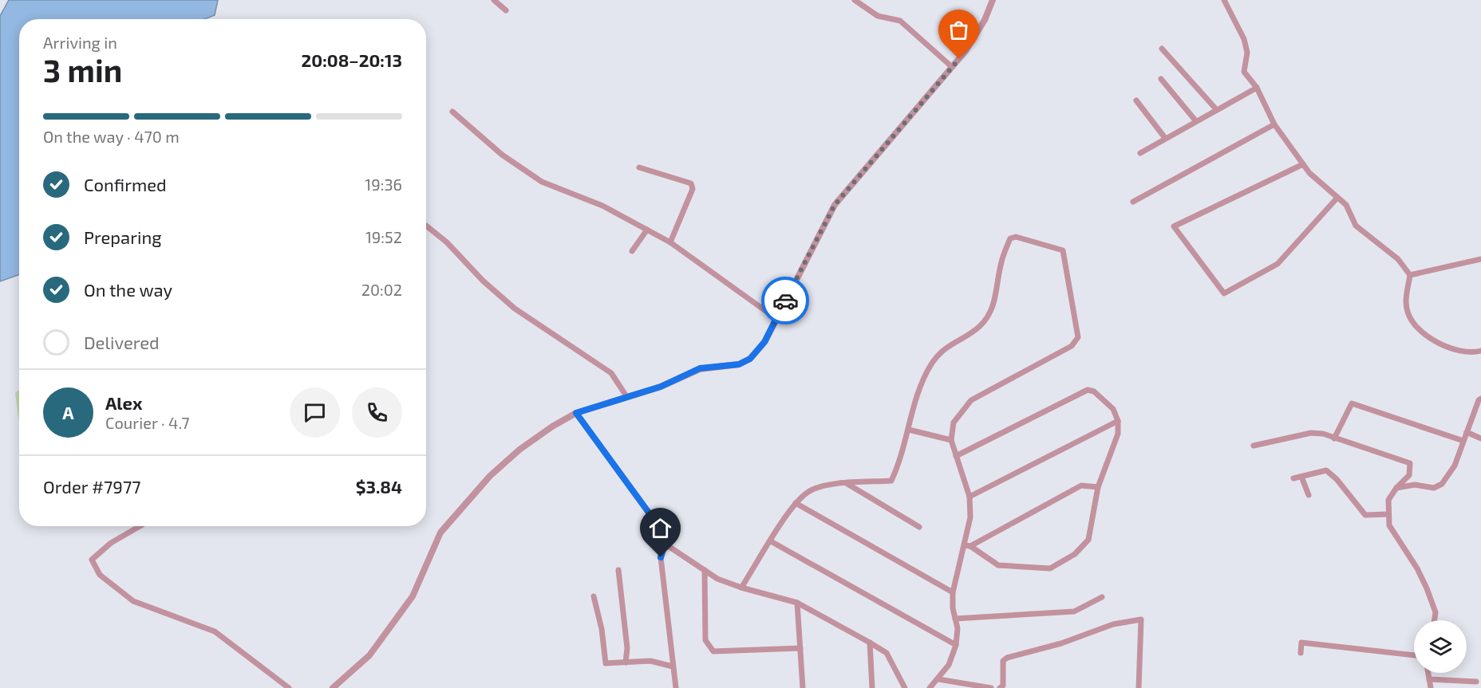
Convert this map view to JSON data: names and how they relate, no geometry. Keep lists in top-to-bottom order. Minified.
{"page":{"heading":["3 min","Arriving in","20:08–20:13"],"panel":["Alex","Courier · 4.7","Order #7977","$3.84"],"bar":"On the way · 470 m","list":[["Confirmed","19:36"],["Preparing","19:52"],["On the way","20:02"],"Delivered"],"round":"A"}}
